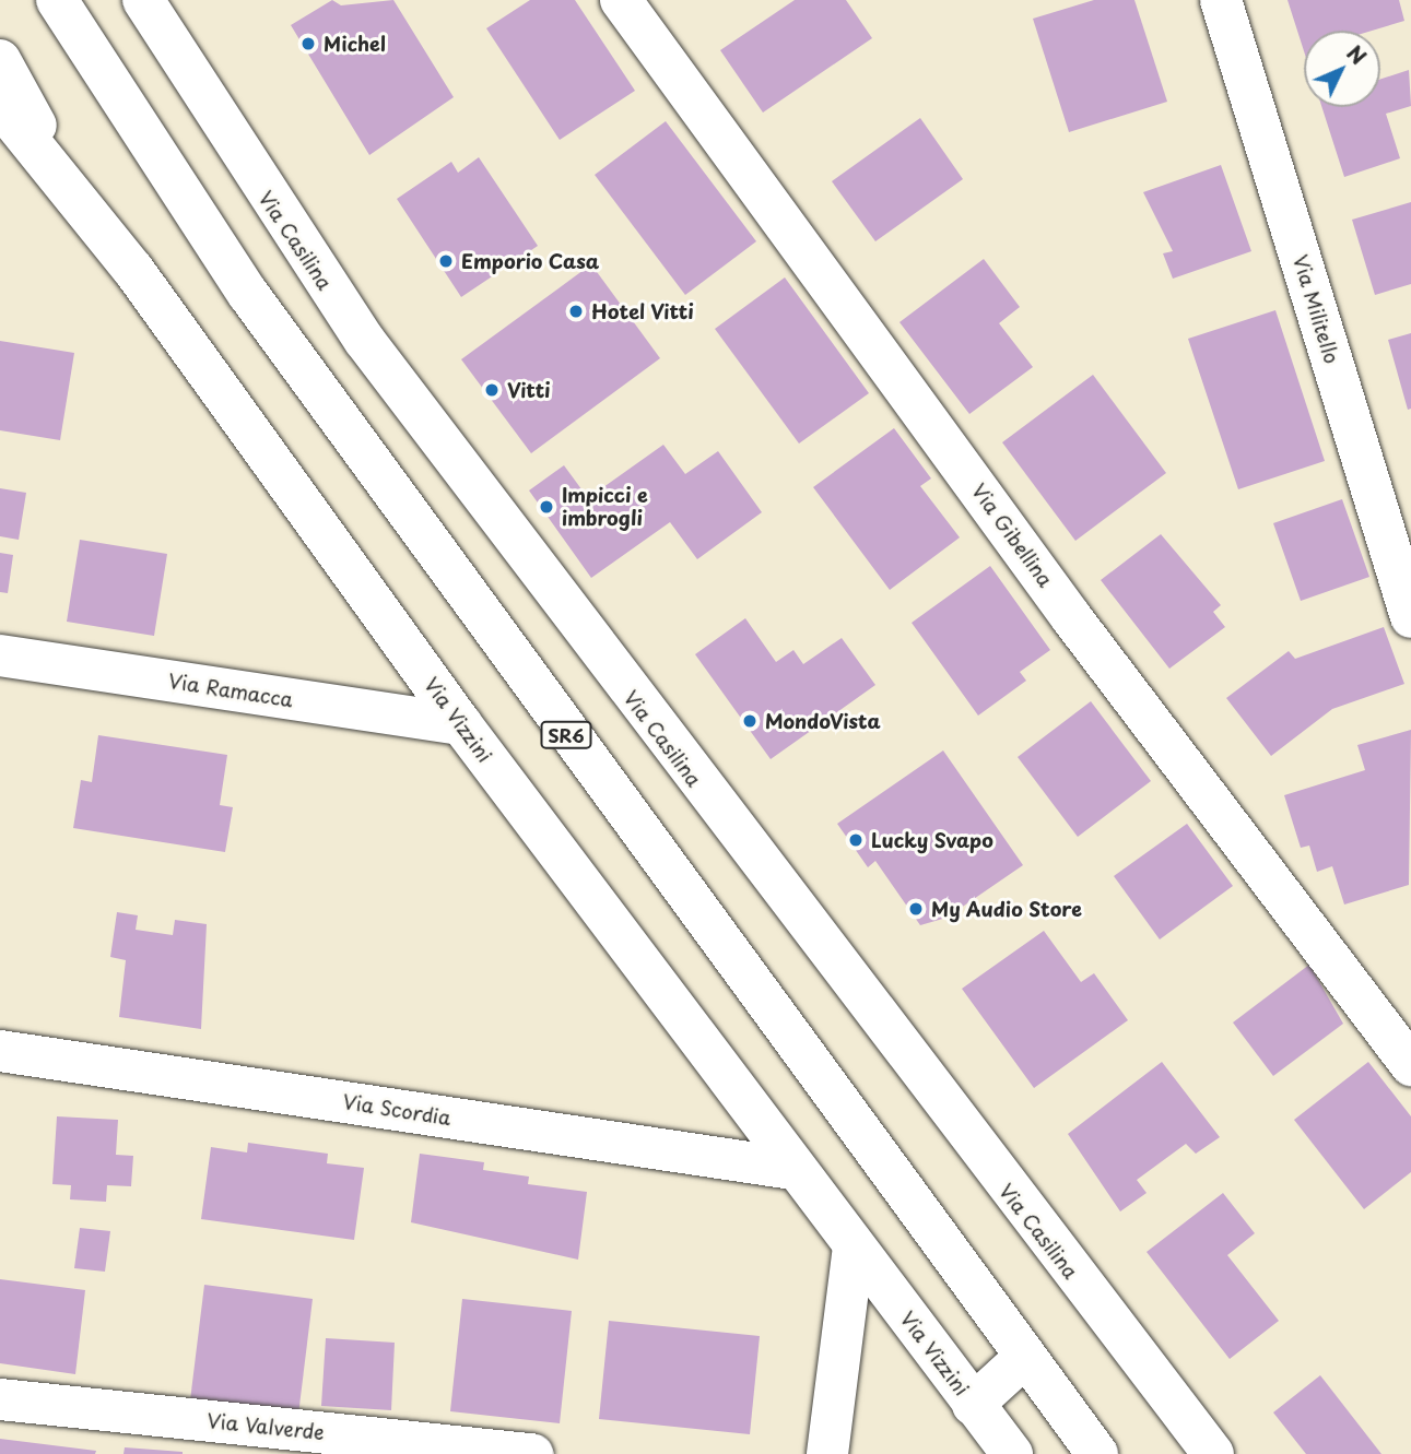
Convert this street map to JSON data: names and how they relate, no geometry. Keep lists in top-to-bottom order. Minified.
{"streets":{"street":["Via Casilina","Via Militello","Via Gibellina","Via Ramacca","Via Vizzini","SR6","Via Scordia","Via Valverde"]},"crossings":[["Via Ramacca","Via Vizzini"],["Via Vizzini","SR6"],["Via Vizzini","Via Scordia"]],"places":["Michel","Emporio Casa","Hotel Vitti","Vitti","Impicci e imbrogli","MondoVista","Lucky Svapo","My Audio Store"],"north":"top right"}
